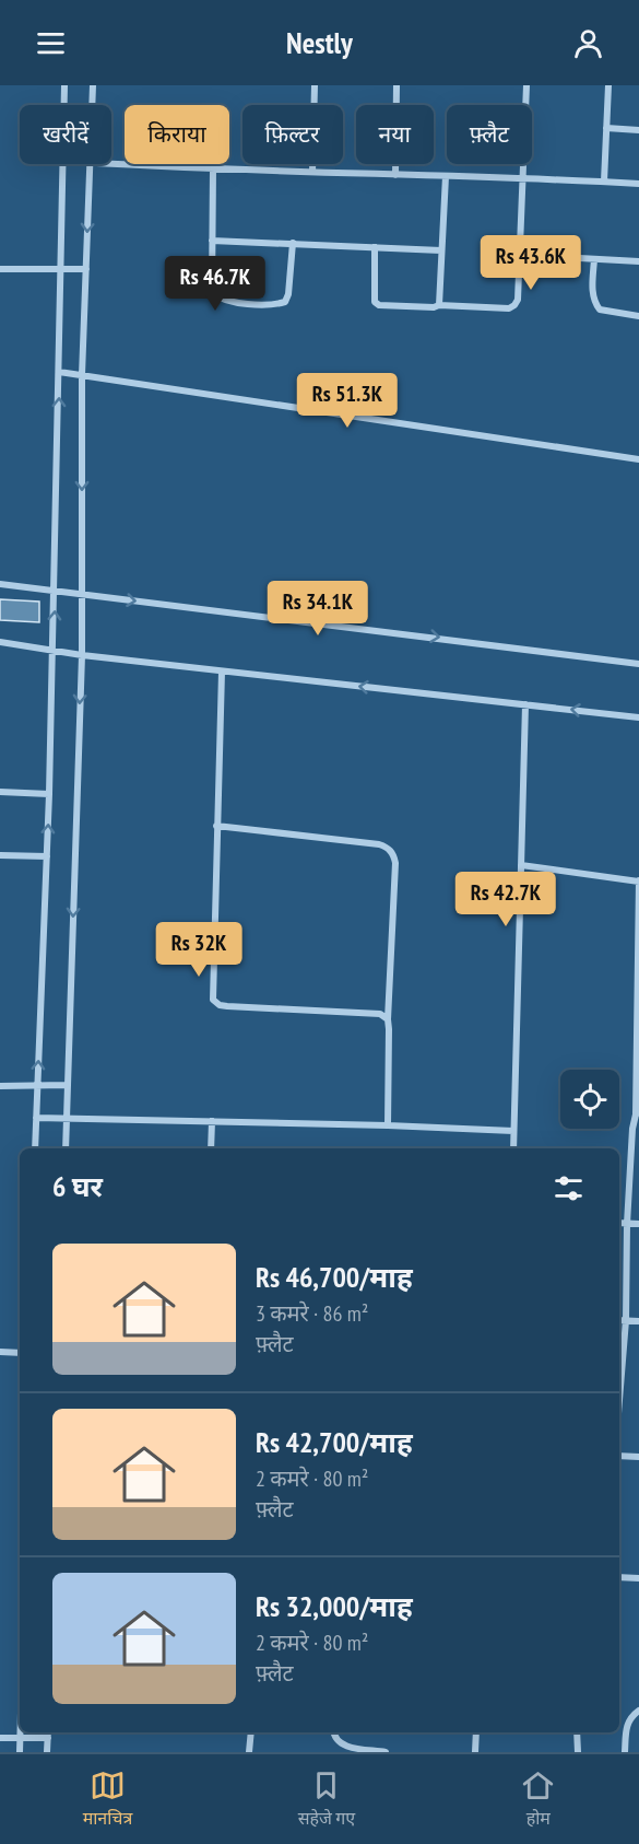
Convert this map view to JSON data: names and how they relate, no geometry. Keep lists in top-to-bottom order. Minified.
{"page":{"header":"Nestly","chip":["खरीदें","किराया","फ़िल्टर","नया","फ़्लैट"],"price":["Rs 43.6K","Rs 46.7K","Rs 51.3K","Rs 34.1K","Rs 42.7K","Rs 32K"],"heading":"6 घर","list":[{"name":"Rs 46,700/माह","note":"3 कमरे · 86 m² · फ़्लैट"},{"name":"Rs 42,700/माह","note":"2 कमरे · 80 m² · फ़्लैट"},{"name":"Rs 32,000/माह","note":"2 कमरे · 80 m² · फ़्लैट"}],"tabs":["मानचित्र","सहेजे गए","होम"]}}
